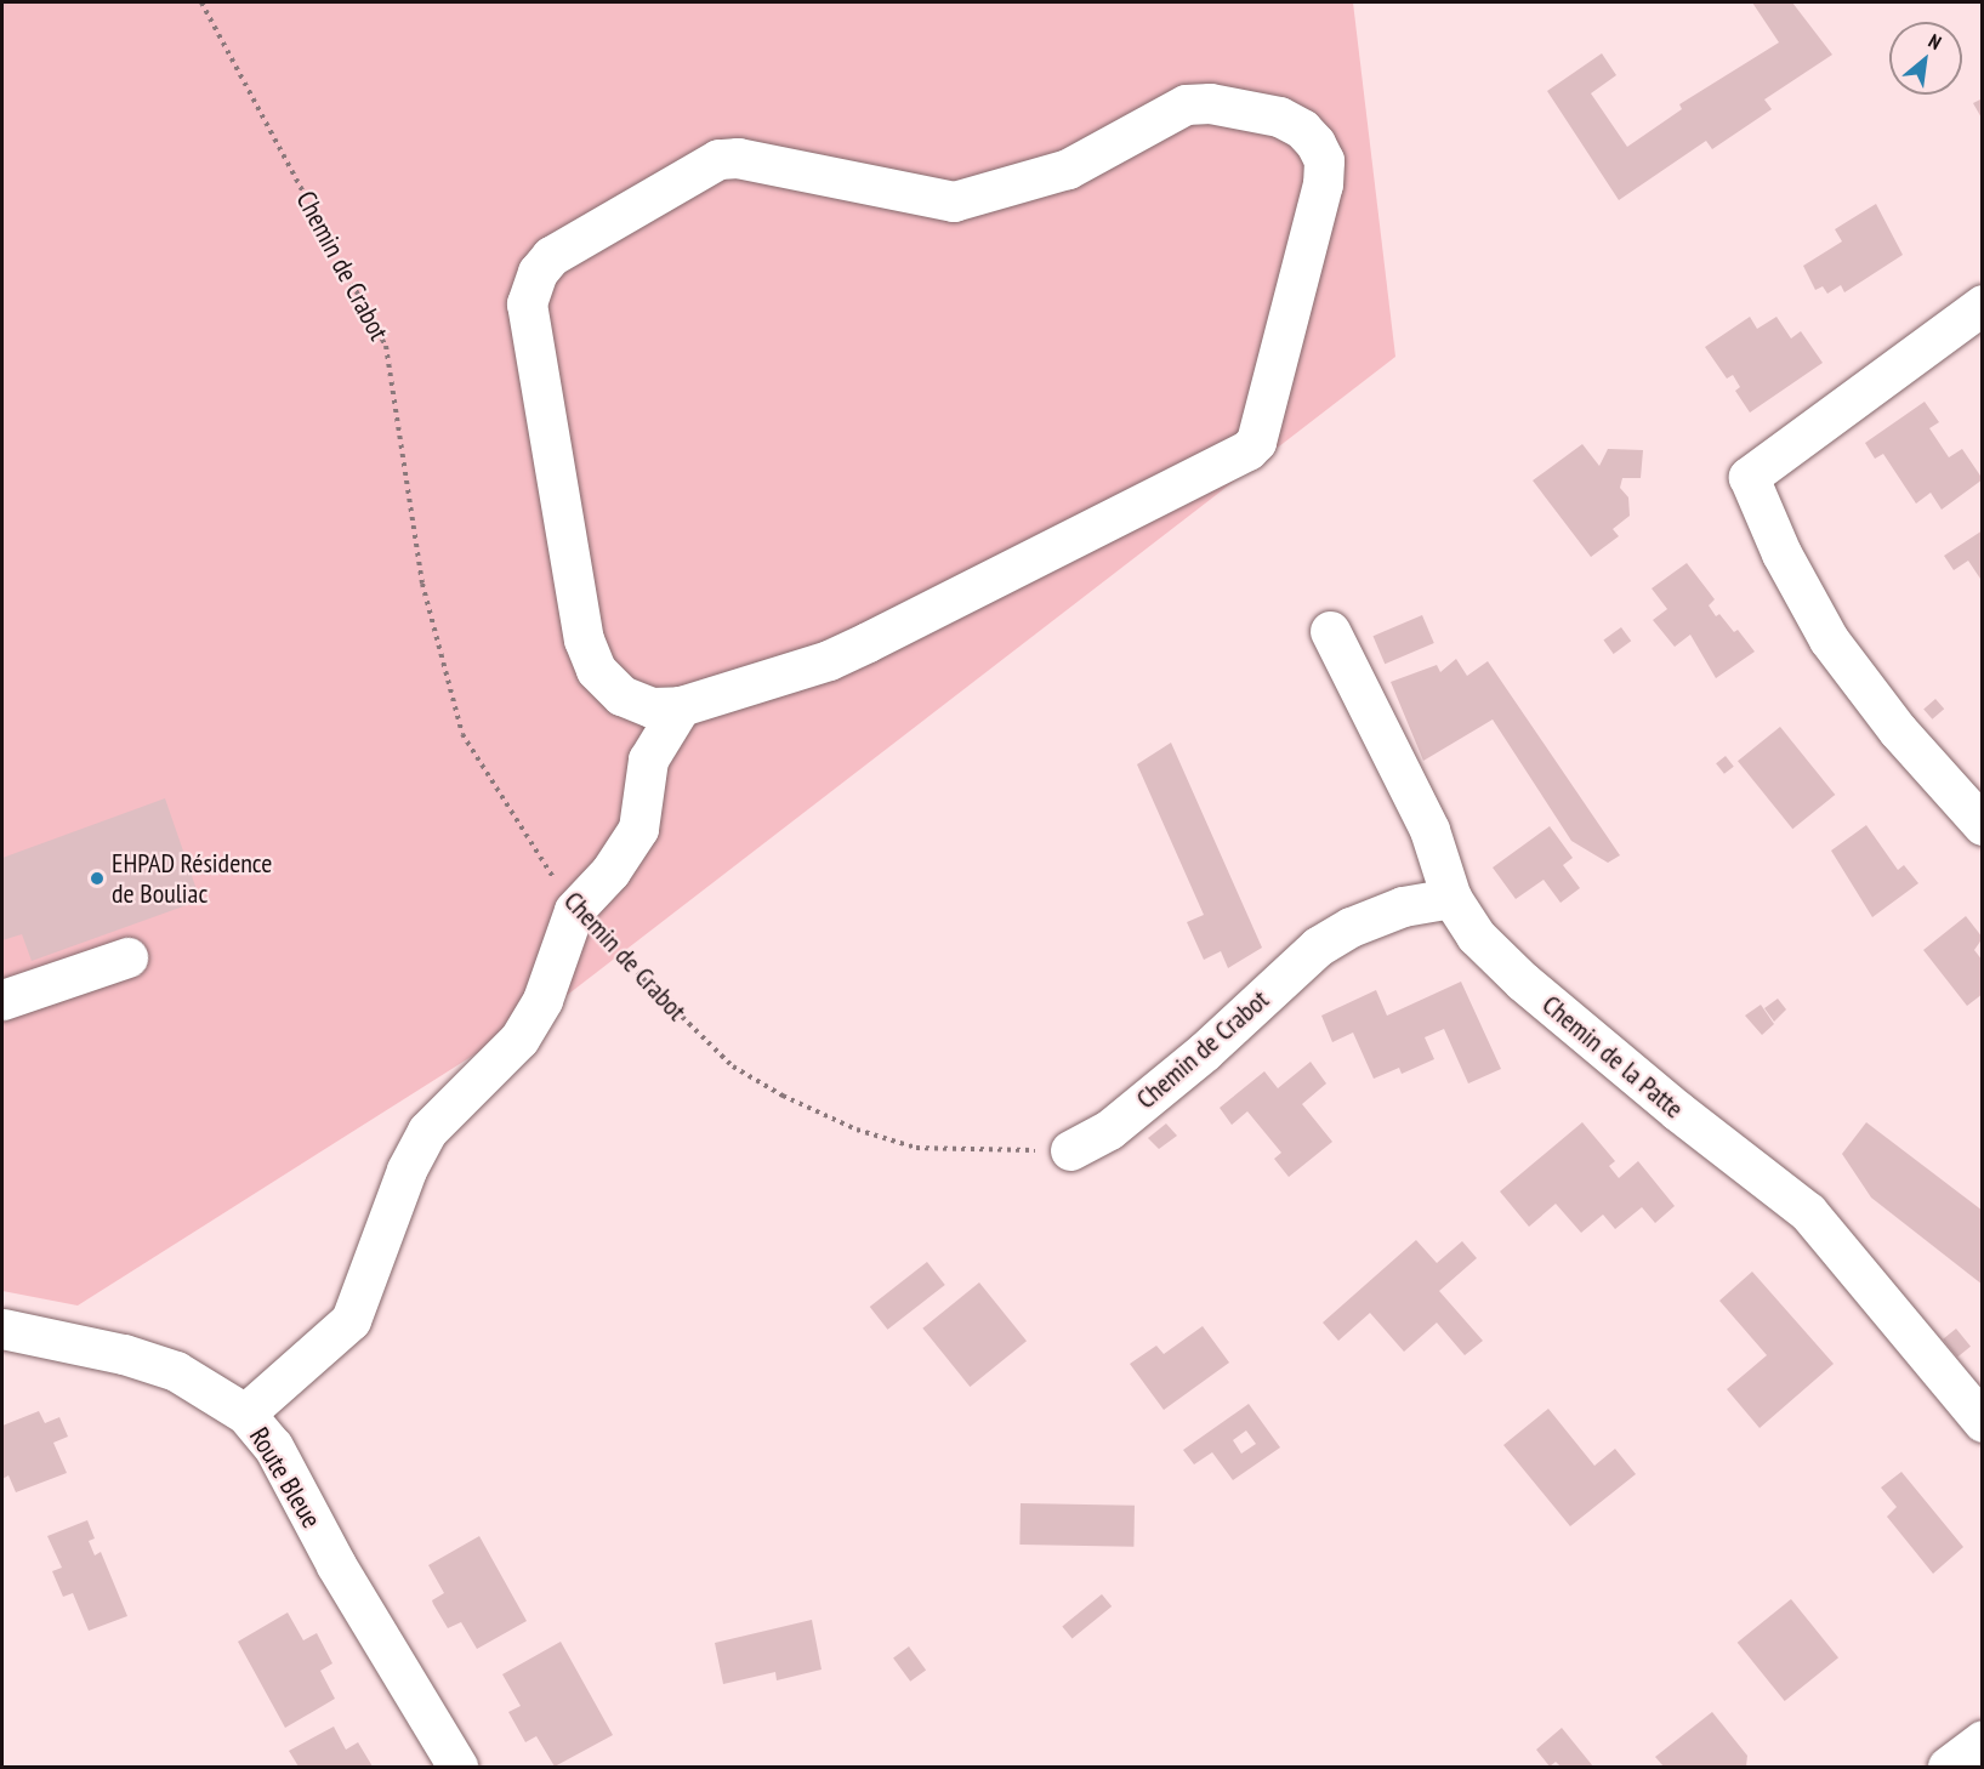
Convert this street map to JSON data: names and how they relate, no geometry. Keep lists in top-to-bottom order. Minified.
{"streets":{"street":["Chemin de Crabot","Chemin de la Patte","Route Bleue"]},"crossings":[["Chemin de Crabot","Chemin de la Patte"]],"places":["EHPAD Résidence de Bouliac"],"north":"top right"}
